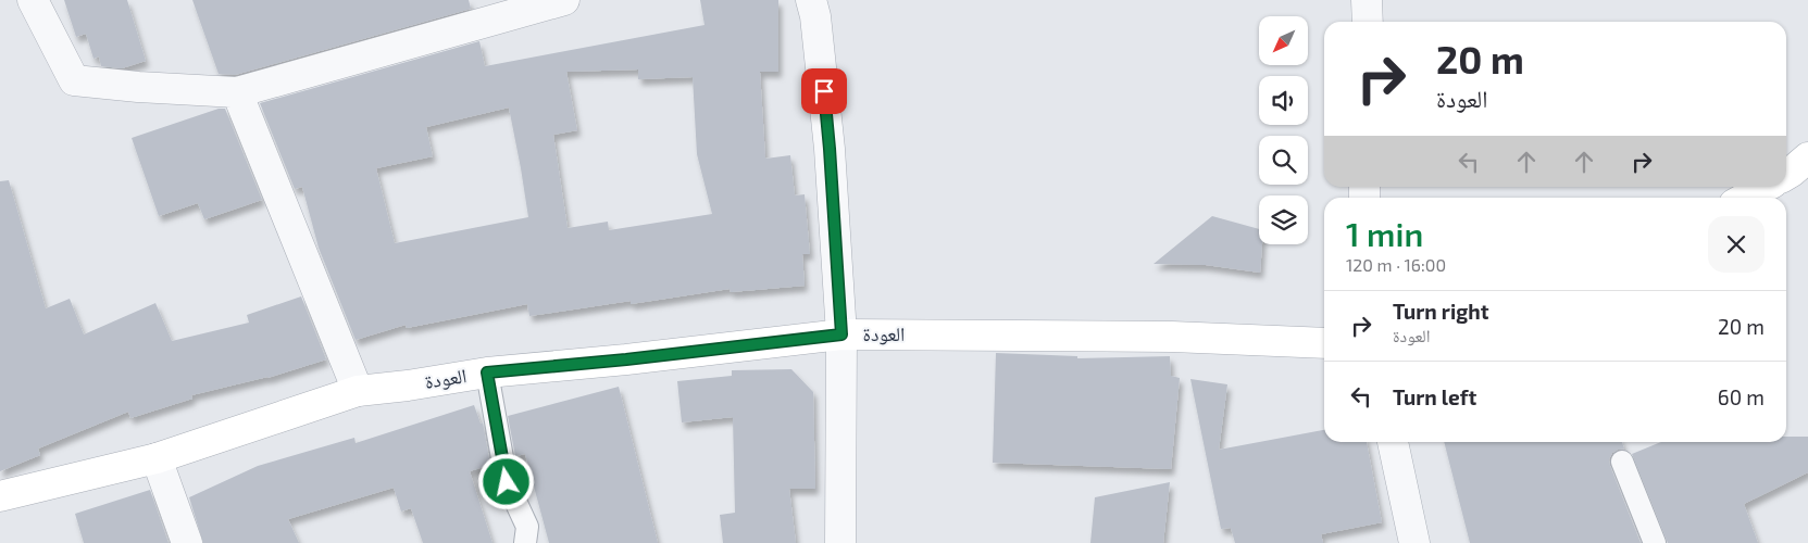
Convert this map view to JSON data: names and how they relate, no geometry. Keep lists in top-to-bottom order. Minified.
{"streets":{"main road":["العودة"]},"north":"bottom left","page":{"turn":["20 m","العودة"],"heading":["1 min","120 m · 16:00"],"list":[{"name":"Turn right","note":"العودة","value":"20 m"},{"name":"Turn left","value":"60 m"}]}}
